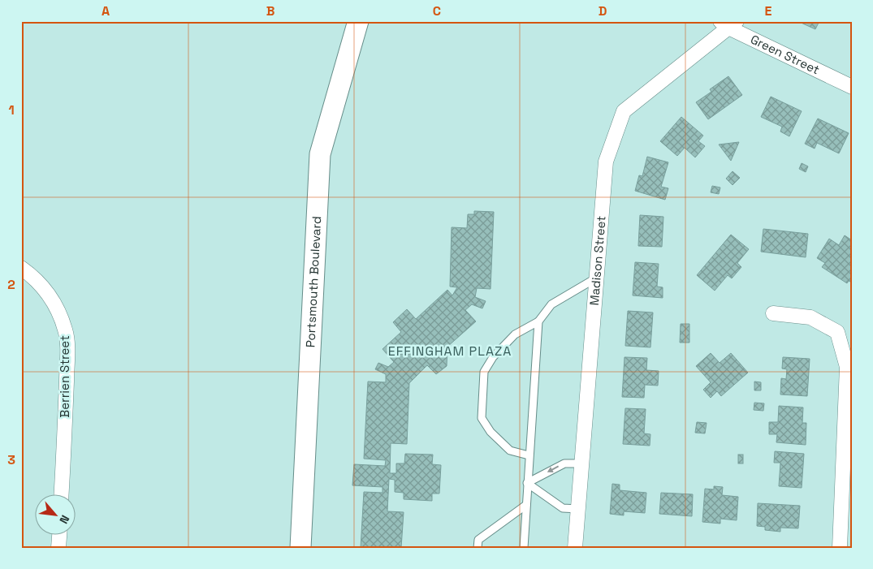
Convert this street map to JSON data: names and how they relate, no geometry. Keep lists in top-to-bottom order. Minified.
{"streets":{"main road":["Portsmouth Boulevard"],"street":["Green Street","Madison Street","Berrien Street"]},"crossings":[["Green Street","Madison Street"]],"districts":["EFFINGHAM PLAZA"],"north":"bottom right","grid":{"columns":["A","B","C","D","E"],"rows":["1","2","3"]}}
